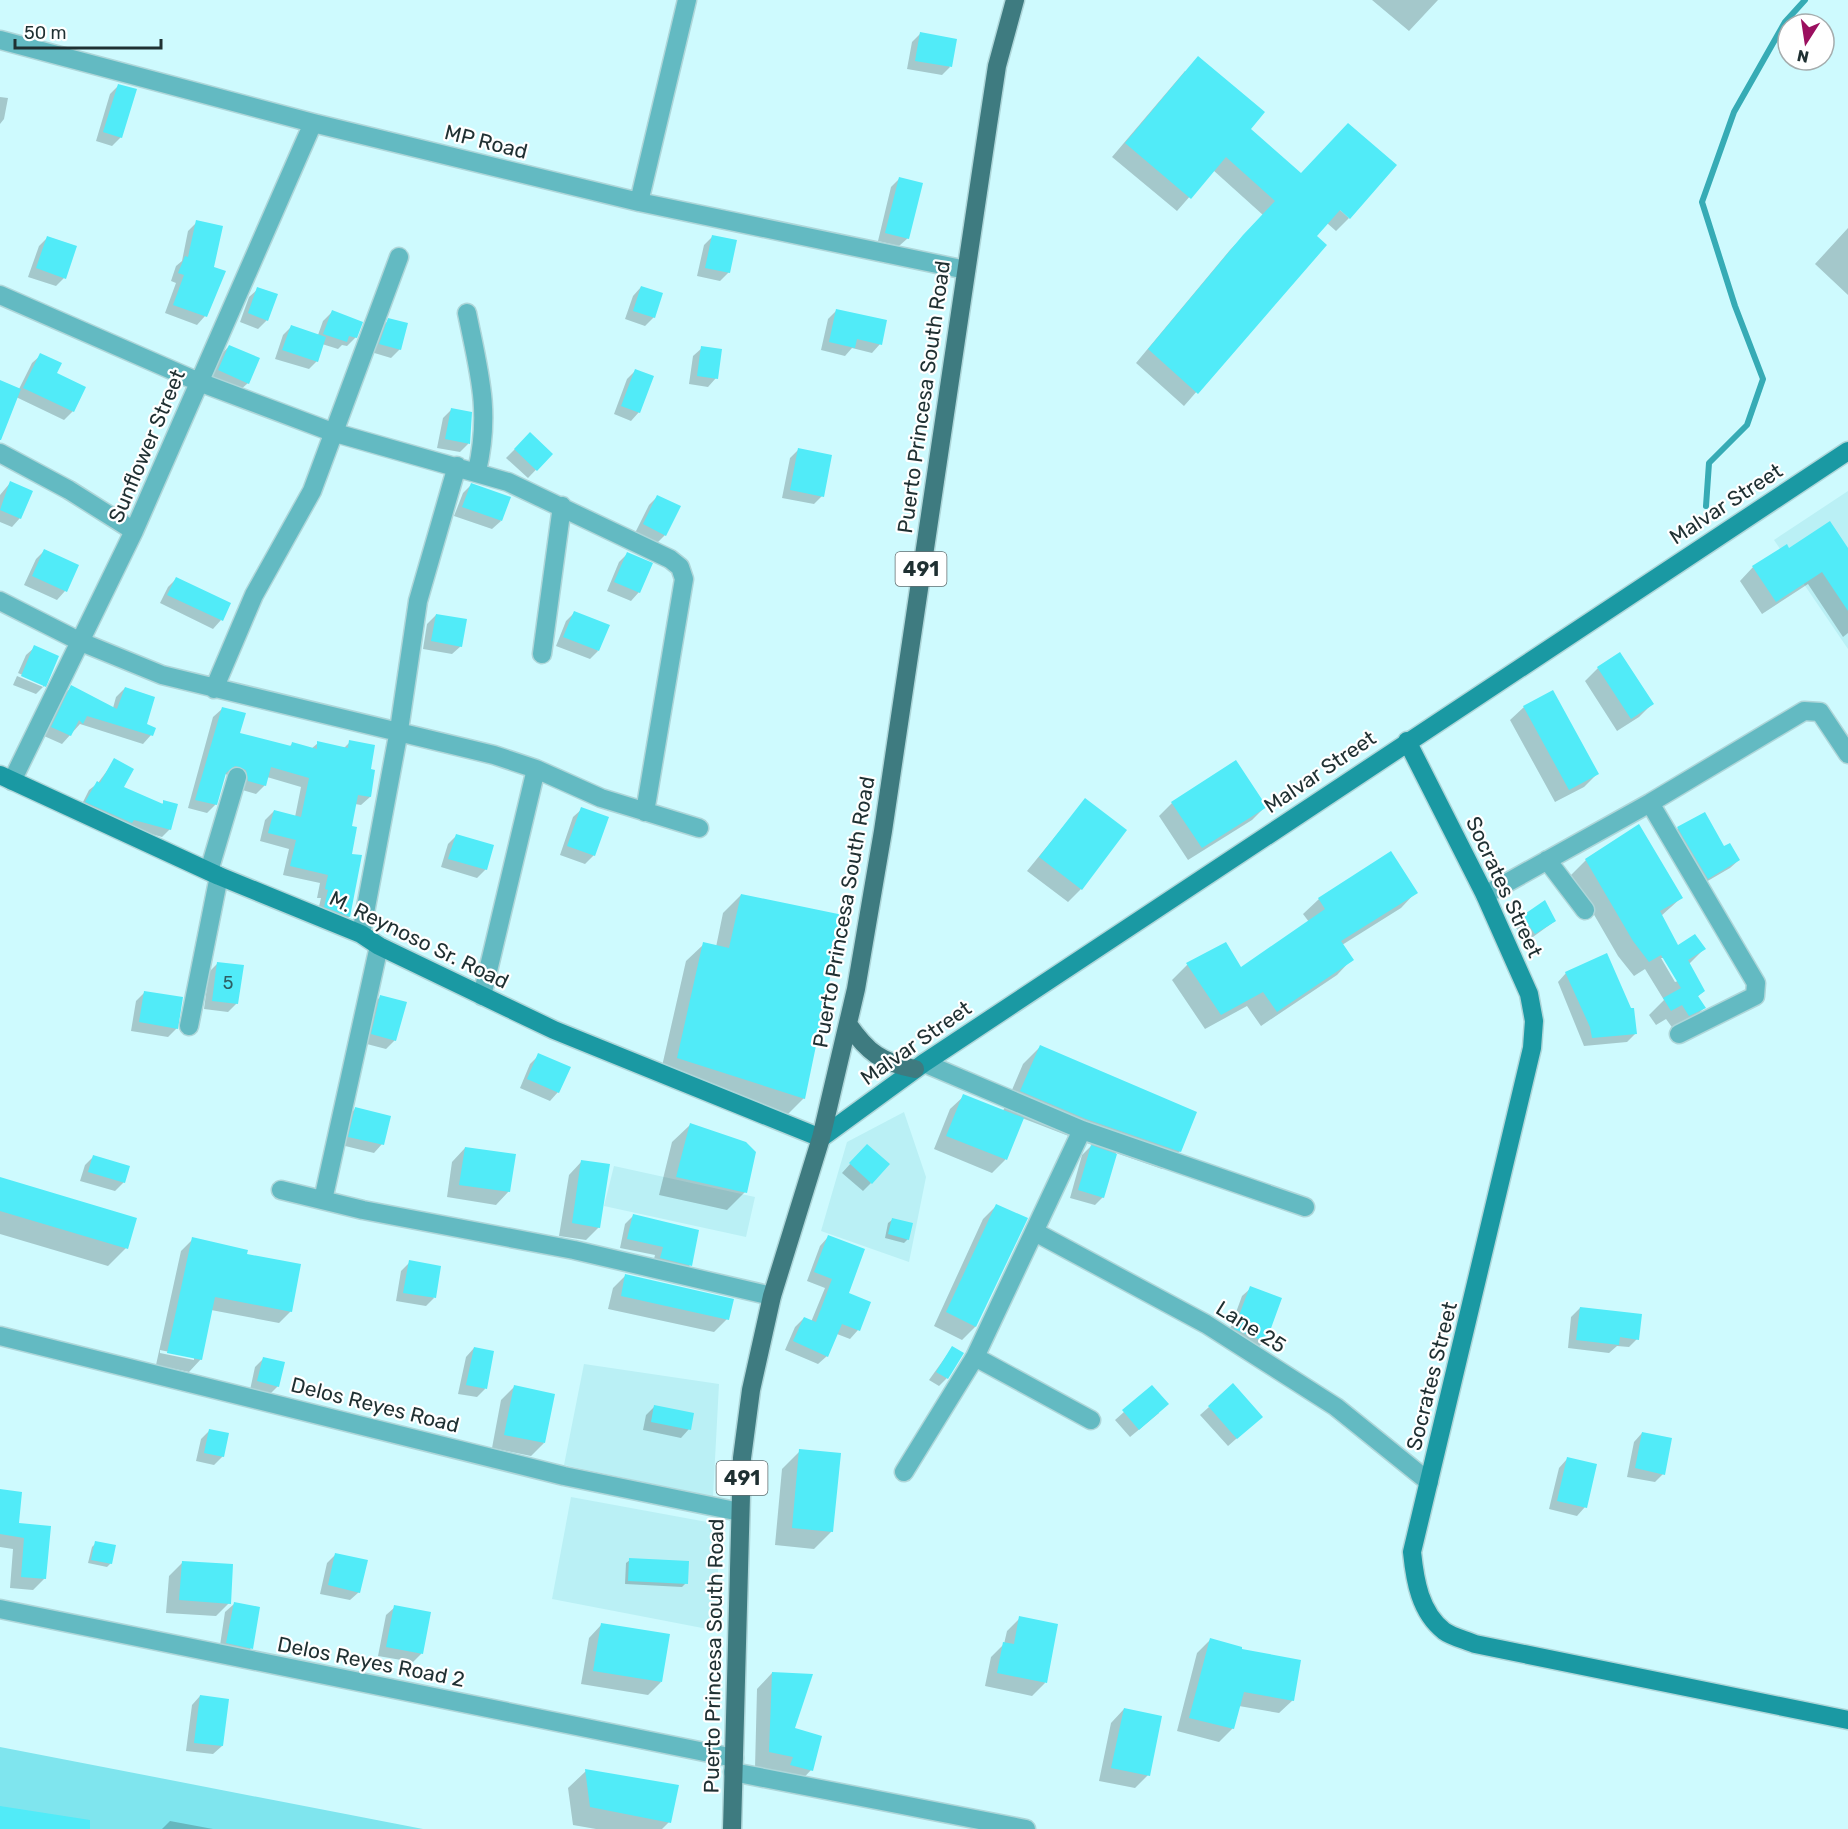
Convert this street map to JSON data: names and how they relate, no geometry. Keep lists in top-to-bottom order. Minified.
{"streets":{"main road":["Puerto Princesa South Road","491"],"street":["MP Road","Sunflower Street","Malvar Street","Socrates Street","M. Reynoso Sr. Road","Lane 25","Delos Reyes Road","Delos Reyes Road 2"]},"crossings":[["MP Road","Puerto Princesa South Road"],["MP Road","Sunflower Street"],["Puerto Princesa South Road","Malvar Street"],["Puerto Princesa South Road","M. Reynoso Sr. Road"],["Puerto Princesa South Road","Delos Reyes Road"],["Puerto Princesa South Road","Delos Reyes Road 2"],["Sunflower Street","M. Reynoso Sr. Road"],["Malvar Street","Socrates Street"],["Malvar Street","M. Reynoso Sr. Road"],["Socrates Street","Lane 25"]],"house_numbers":["5"],"scale_bar":"50 m","north":"bottom"}
